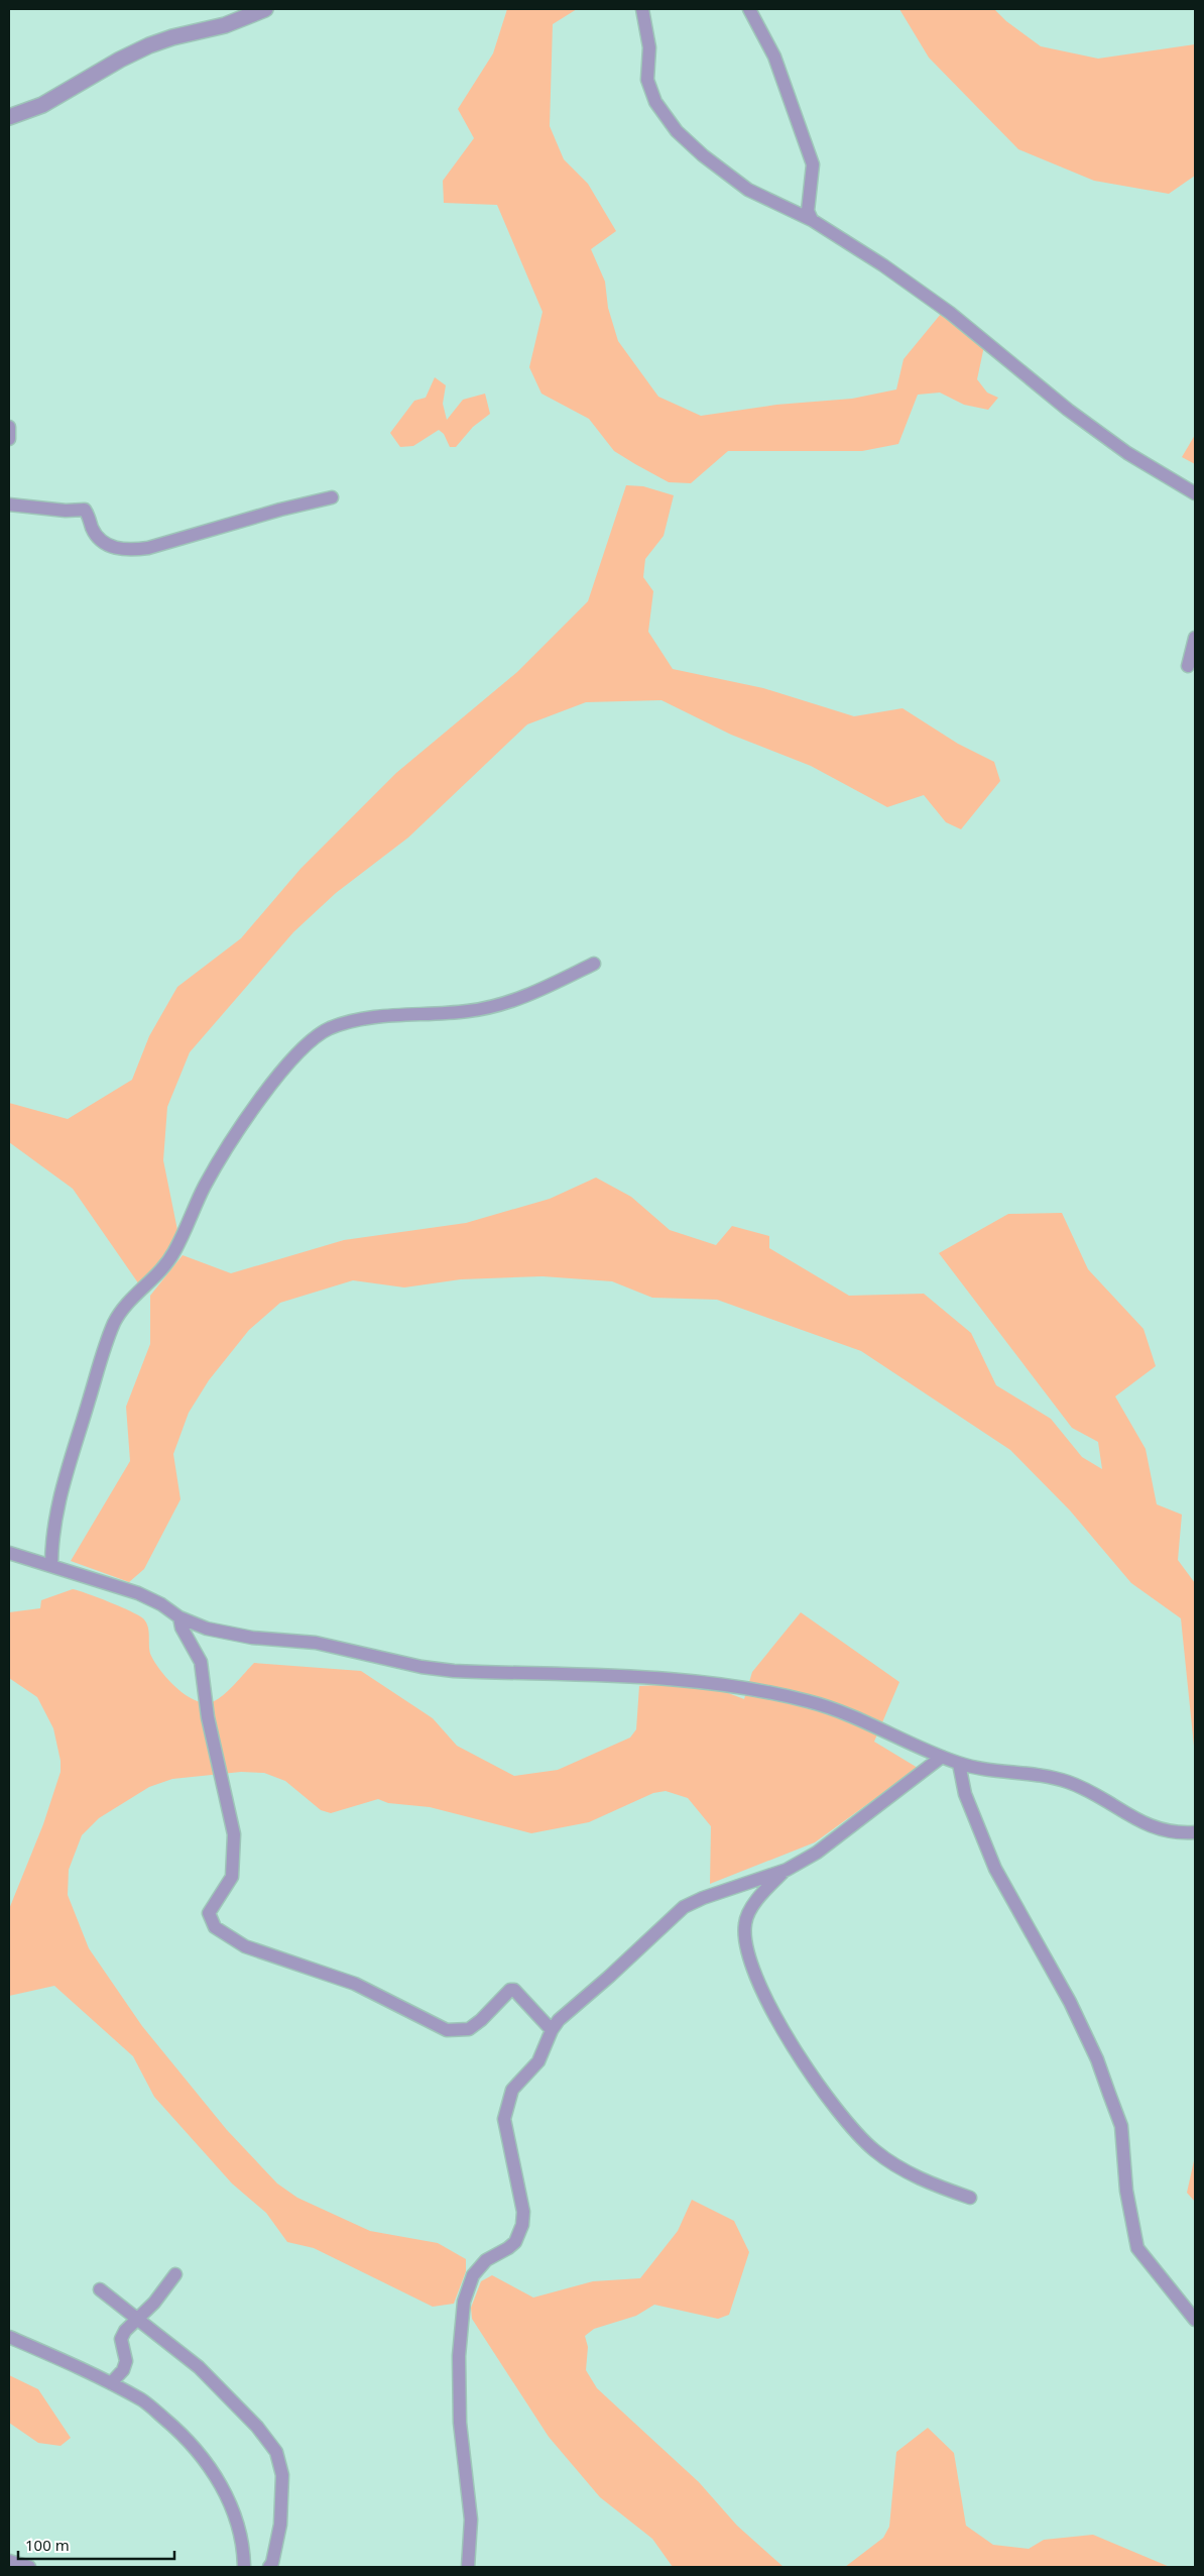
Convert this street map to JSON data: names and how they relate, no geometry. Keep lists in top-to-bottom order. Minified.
{"scale_bar":"100 m"}
